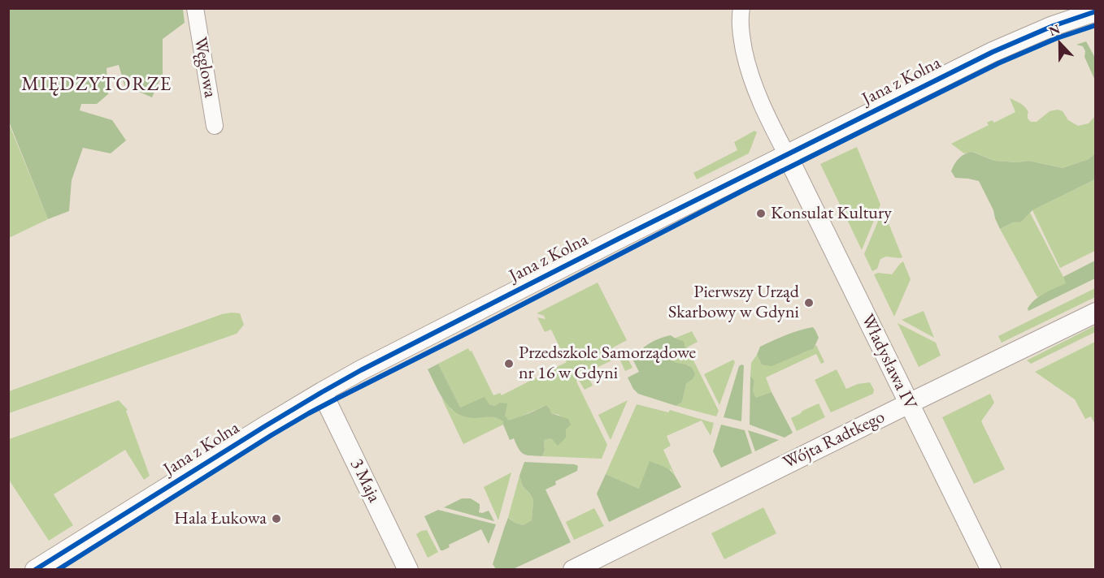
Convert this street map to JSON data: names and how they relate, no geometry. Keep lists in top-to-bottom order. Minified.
{"streets":{"street":["Węglowa","Jana z Kolna","Władysława IV","Wójta Radtkego","3 Maja"]},"crossings":[["Jana z Kolna","Władysława IV"],["Jana z Kolna","3 Maja"],["Władysława IV","Wójta Radtkego"]],"districts":["MIĘDZYTORZE"],"places":["Konsulat Kultury","Pierwszy Urząd Skarbowy w Gdyni","Przedszkole Samorządowe nr 16 w Gdyni","Hala Łukowa"],"north":"top"}
